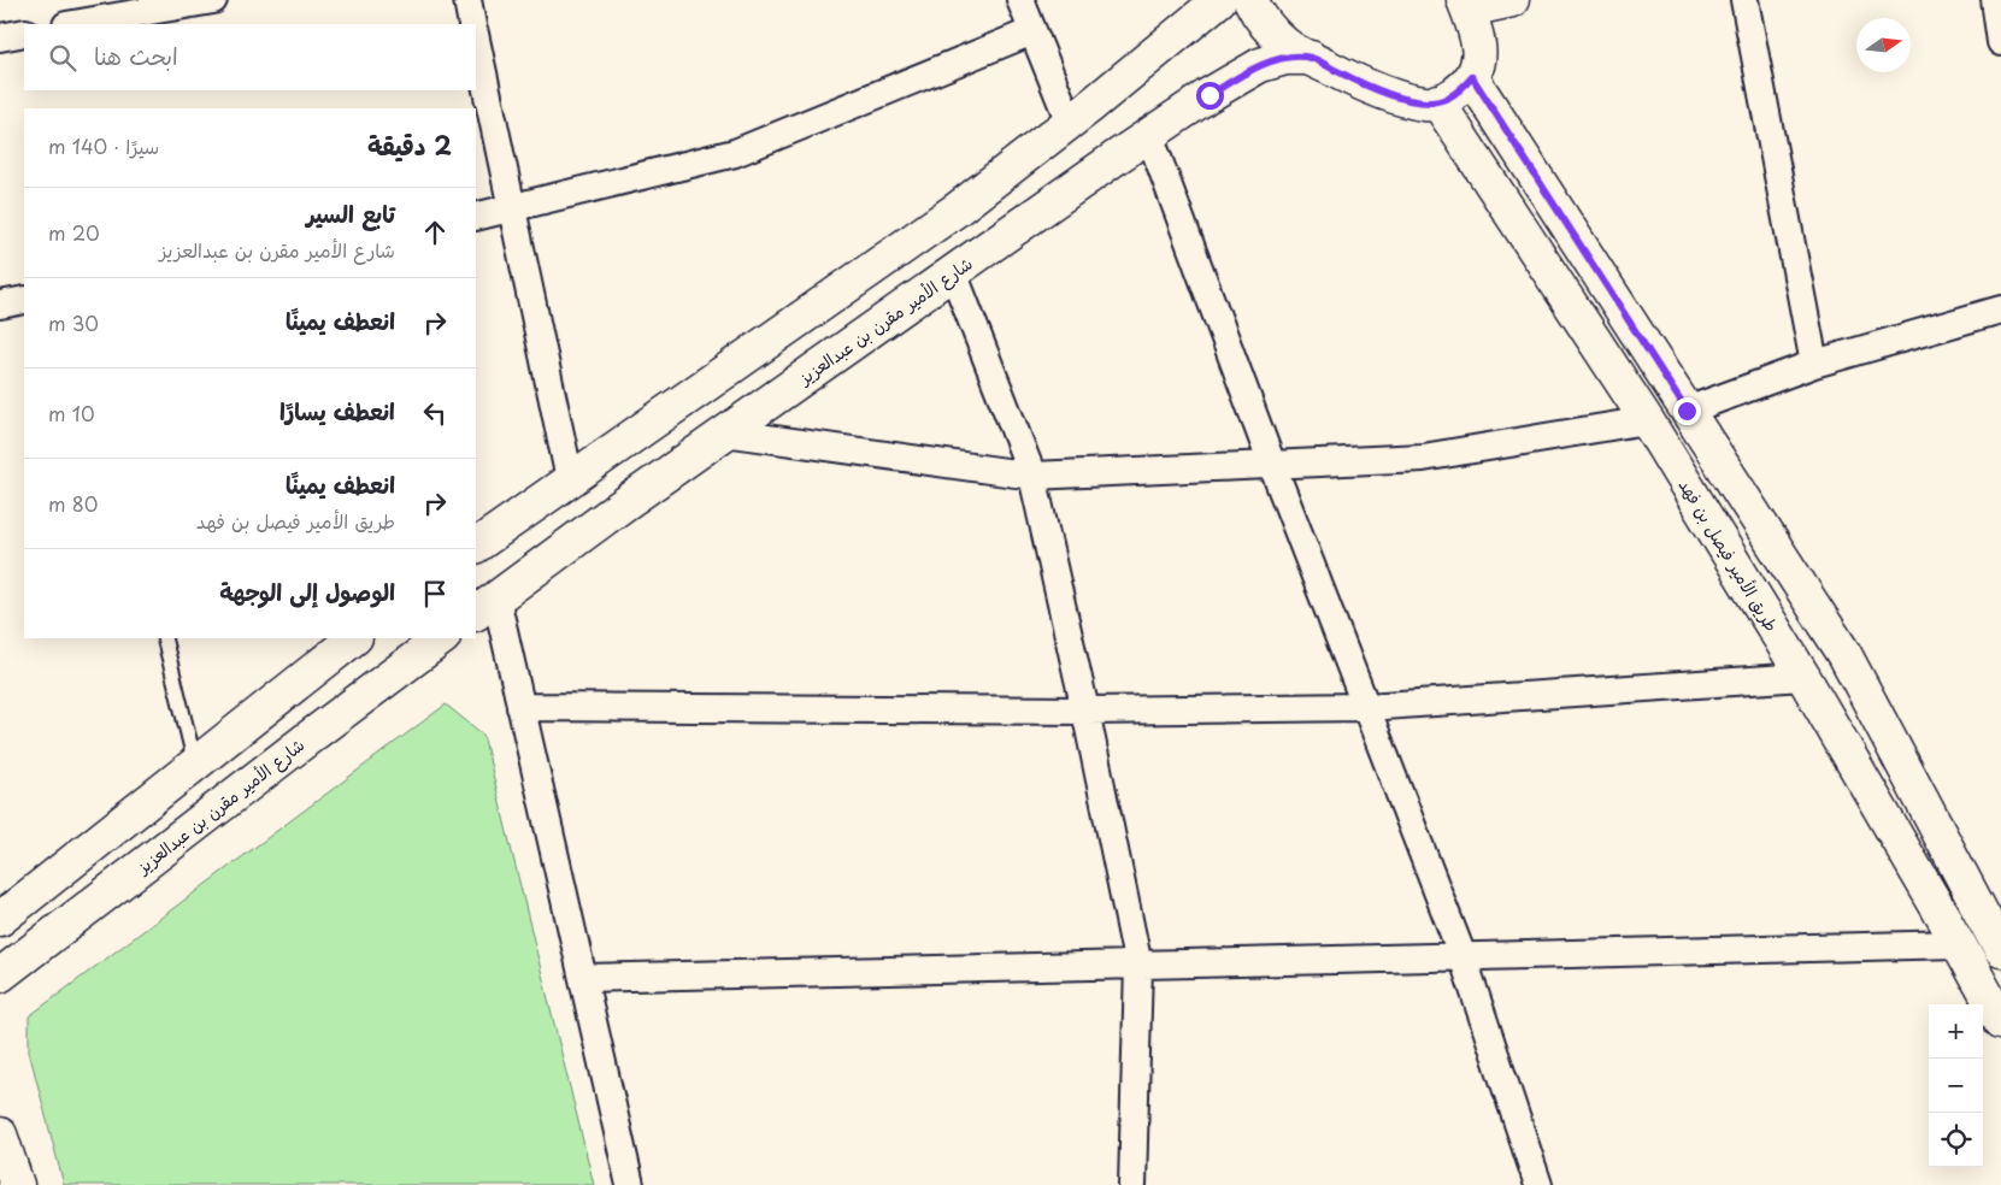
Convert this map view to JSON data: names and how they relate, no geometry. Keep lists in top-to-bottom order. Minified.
{"streets":{"street":["شارع الأمير مقرن بن عبدالعزيز","طريق الأمير فيصل بن فهد"]},"north":"right","page":{"search":"ابحث هنا","heading":["2 دقيقة","سيرًا · 140 m"],"list":[["تابع السير","شارع الأمير مقرن بن عبدالعزيز","20 m"],["انعطف يمينًا","30 m"],["انعطف يسارًا","10 m"],["انعطف يمينًا","طريق الأمير فيصل بن فهد","80 m"],"الوصول إلى الوجهة"],"map_buttons":["+","−"]}}
